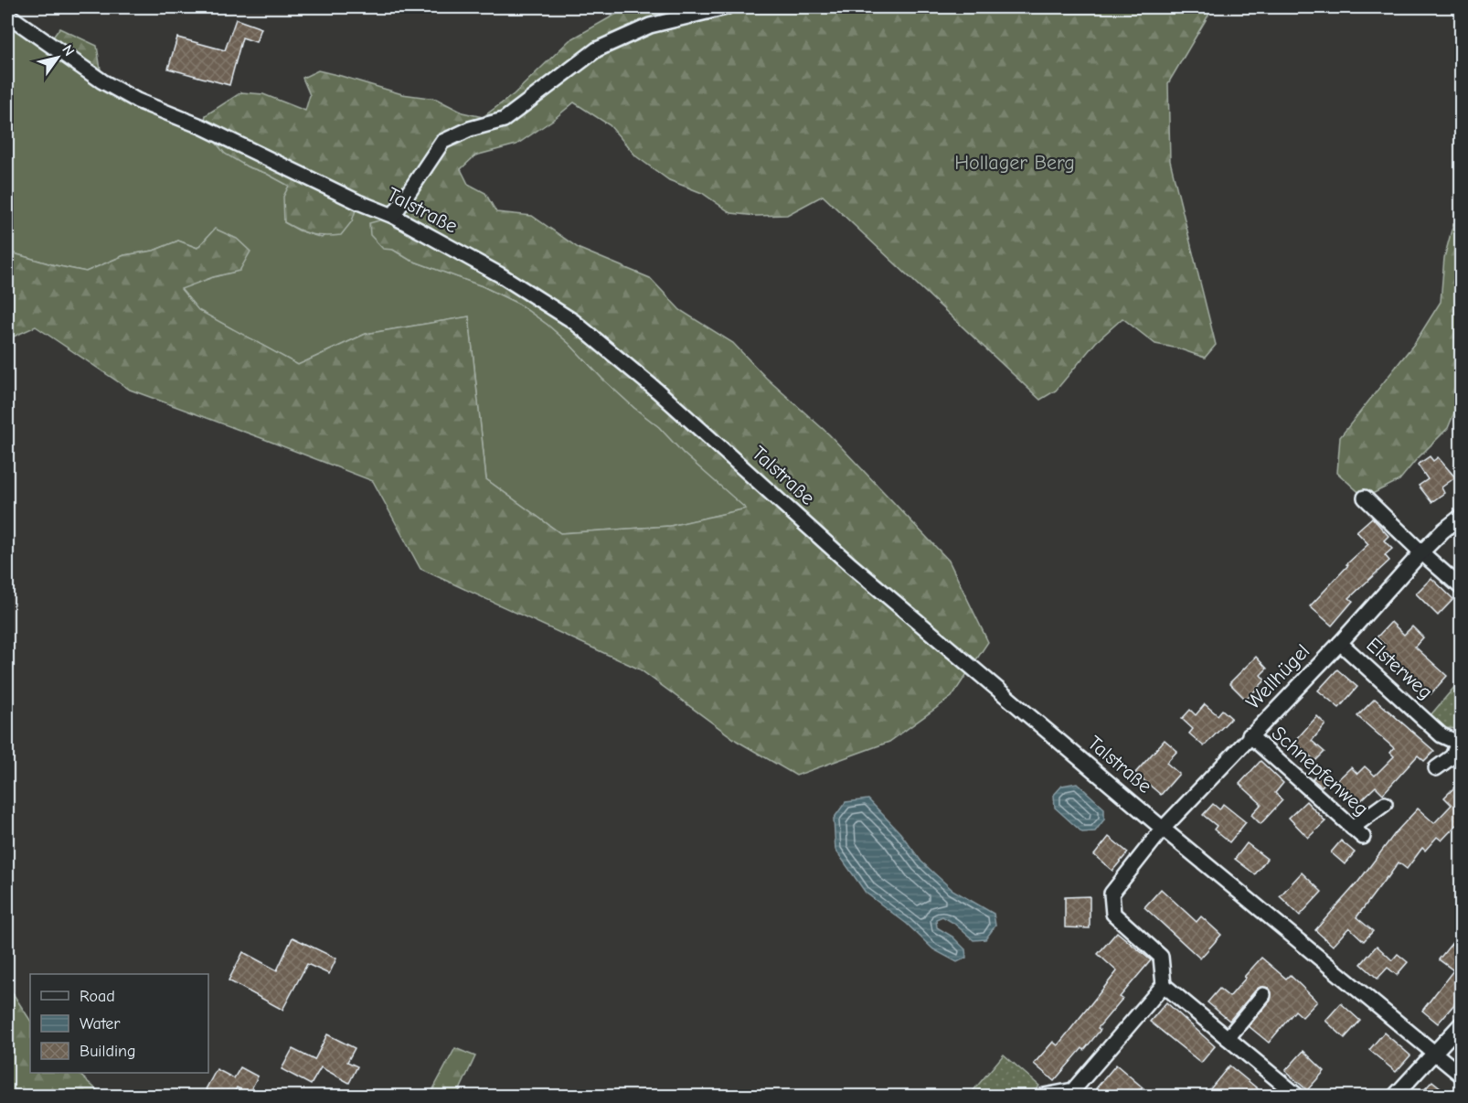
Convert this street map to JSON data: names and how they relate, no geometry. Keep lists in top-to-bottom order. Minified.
{"streets":{"street":["Talstraße","Elsterweg","Wellhügel","Schnepfenweg"]},"crossings":[["Talstraße","Wellhügel"],["Elsterweg","Wellhügel"],["Wellhügel","Schnepfenweg"]],"parks":["Hollager Berg"],"legend":["Road","Water","Building"],"north":"top right"}
